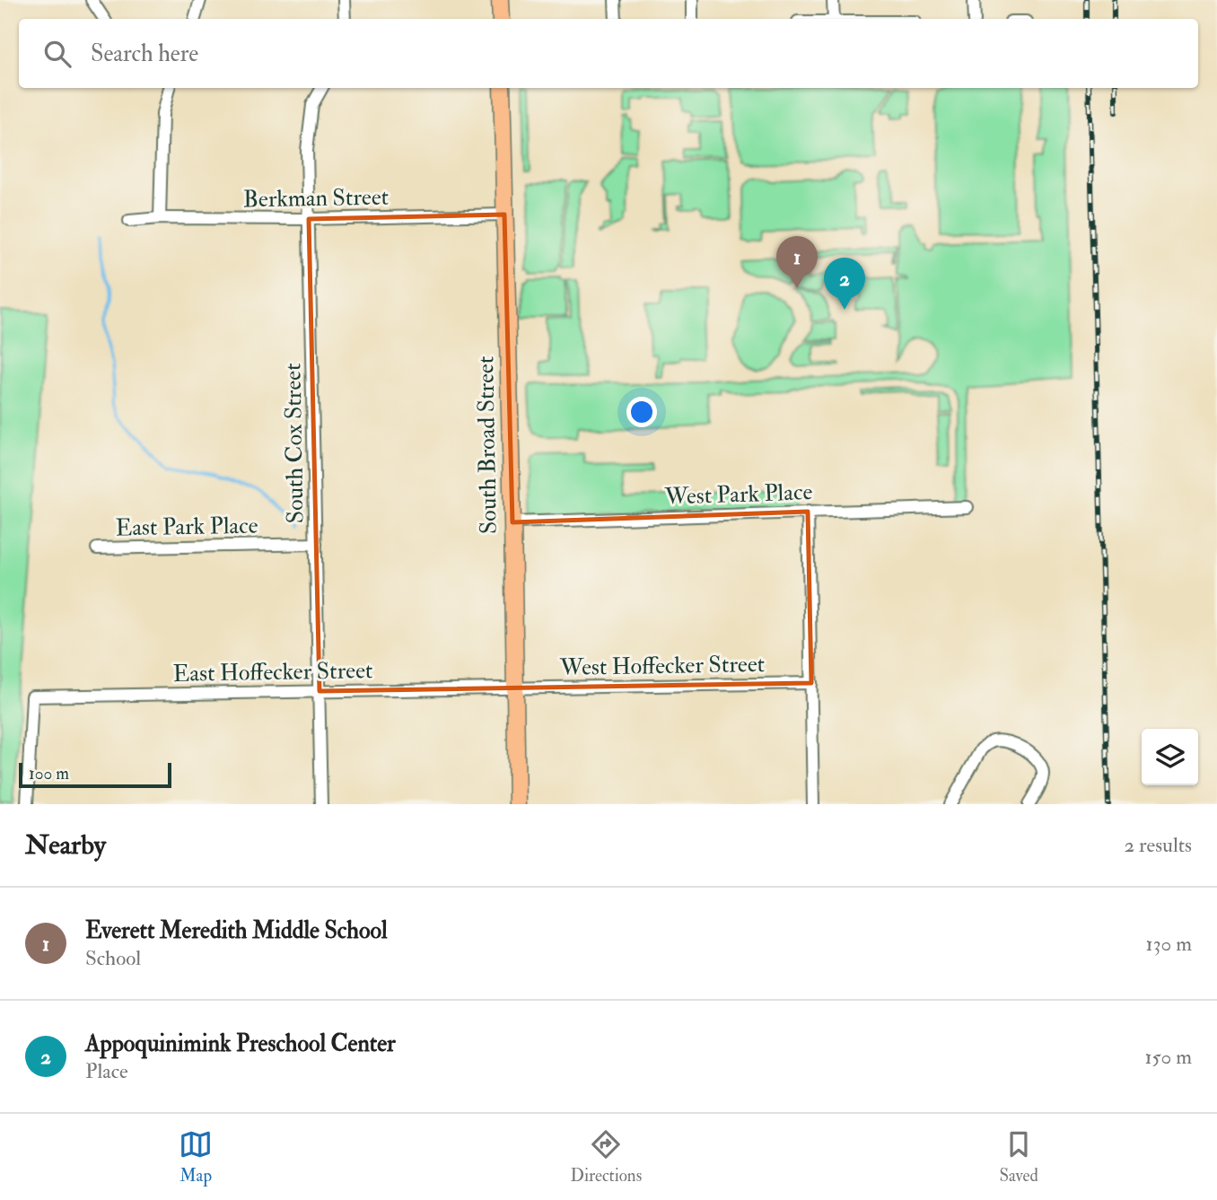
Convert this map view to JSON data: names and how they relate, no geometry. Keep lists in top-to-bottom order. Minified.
{"streets":{"main road":["South Broad Street"],"street":["Berkman Street","South Cox Street","West Park Place","East Park Place","West Hoffecker Street","East Hoffecker Street"]},"crossings":[["Berkman Street","South Cox Street"],["Berkman Street","South Broad Street"],["South Cox Street","East Park Place"],["South Cox Street","East Hoffecker Street"],["South Broad Street","West Park Place"],["South Broad Street","West Hoffecker Street"],["South Broad Street","East Hoffecker Street"],["West Hoffecker Street","East Hoffecker Street"]],"scale_bar":"100 m","page":{"search":"Search here","pins":["1","2"],"scale":"100 m","heading":["Nearby","2 results"],"list":[{"mark":"1","name":"Everett Meredith Middle School","note":"School","value":"130 m"},{"mark":"2","name":"Appoquinimink Preschool Center","note":"Place","value":"150 m"}],"nav":["Map","Directions","Saved"]}}
